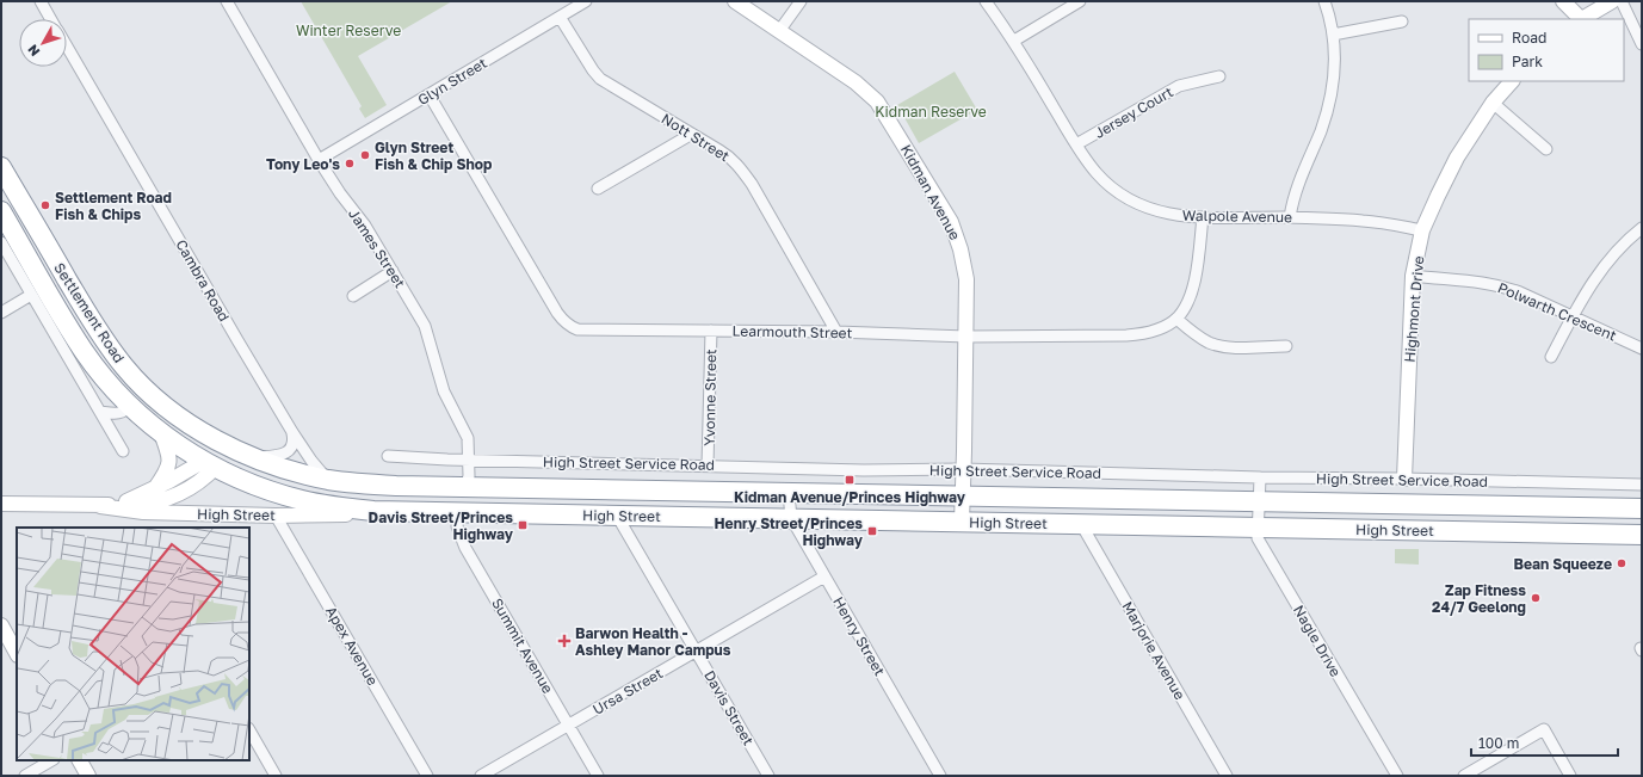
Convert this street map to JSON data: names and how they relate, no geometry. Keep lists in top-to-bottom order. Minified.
{"streets":{"highway":["Settlement Road","High Street"],"street":["Glyn Street","Jersey Court","Nott Street","Kidman Avenue","Walpole Avenue","James Street","Cambra Road","Highmont Drive","Polwarth Crescent","Learmouth Street","Yvonne Street","High Street Service Road","Henry Street","Nagle Drive","Apex Avenue","Summit Avenue","Marjorie Avenue","Ursa Street","Davis Street"]},"crossings":[["Glyn Street","Nott Street"],["Glyn Street","James Street"],["Glyn Street","Learmouth Street"],["Jersey Court","Walpole Avenue"],["Nott Street","Learmouth Street"],["Kidman Avenue","Learmouth Street"],["Kidman Avenue","High Street Service Road"],["Kidman Avenue","High Street"],["Walpole Avenue","Highmont Drive"],["James Street","High Street Service Road"],["James Street","High Street"],["Cambra Road","High Street"],["Highmont Drive","Polwarth Crescent"],["Highmont Drive","High Street Service Road"],["Settlement Road","High Street"],["Learmouth Street","Yvonne Street"],["Yvonne Street","High Street Service Road"],["High Street","Henry Street"],["High Street","Nagle Drive"],["High Street","Apex Avenue"],["High Street","Summit Avenue"],["High Street","Marjorie Avenue"],["High Street","Davis Street"],["Henry Street","Ursa Street"],["Summit Avenue","Ursa Street"],["Ursa Street","Davis Street"]],"parks":["Winter Reserve","Kidman Reserve"],"places":{"other":["Glyn Street Fish & Chip Shop","Tony Leo's","Settlement Road Fish & Chips","Bean Squeeze","Zap Fitness 24/7 Geelong"],"transit":["Kidman Avenue/Princes Highway","Davis Street/Princes Highway","Henry Street/Princes Highway"],"health":["Barwon Health - Ashley Manor Campus"]},"legend":["Road","Park"],"scale_bar":"100 m","north":"bottom left"}
